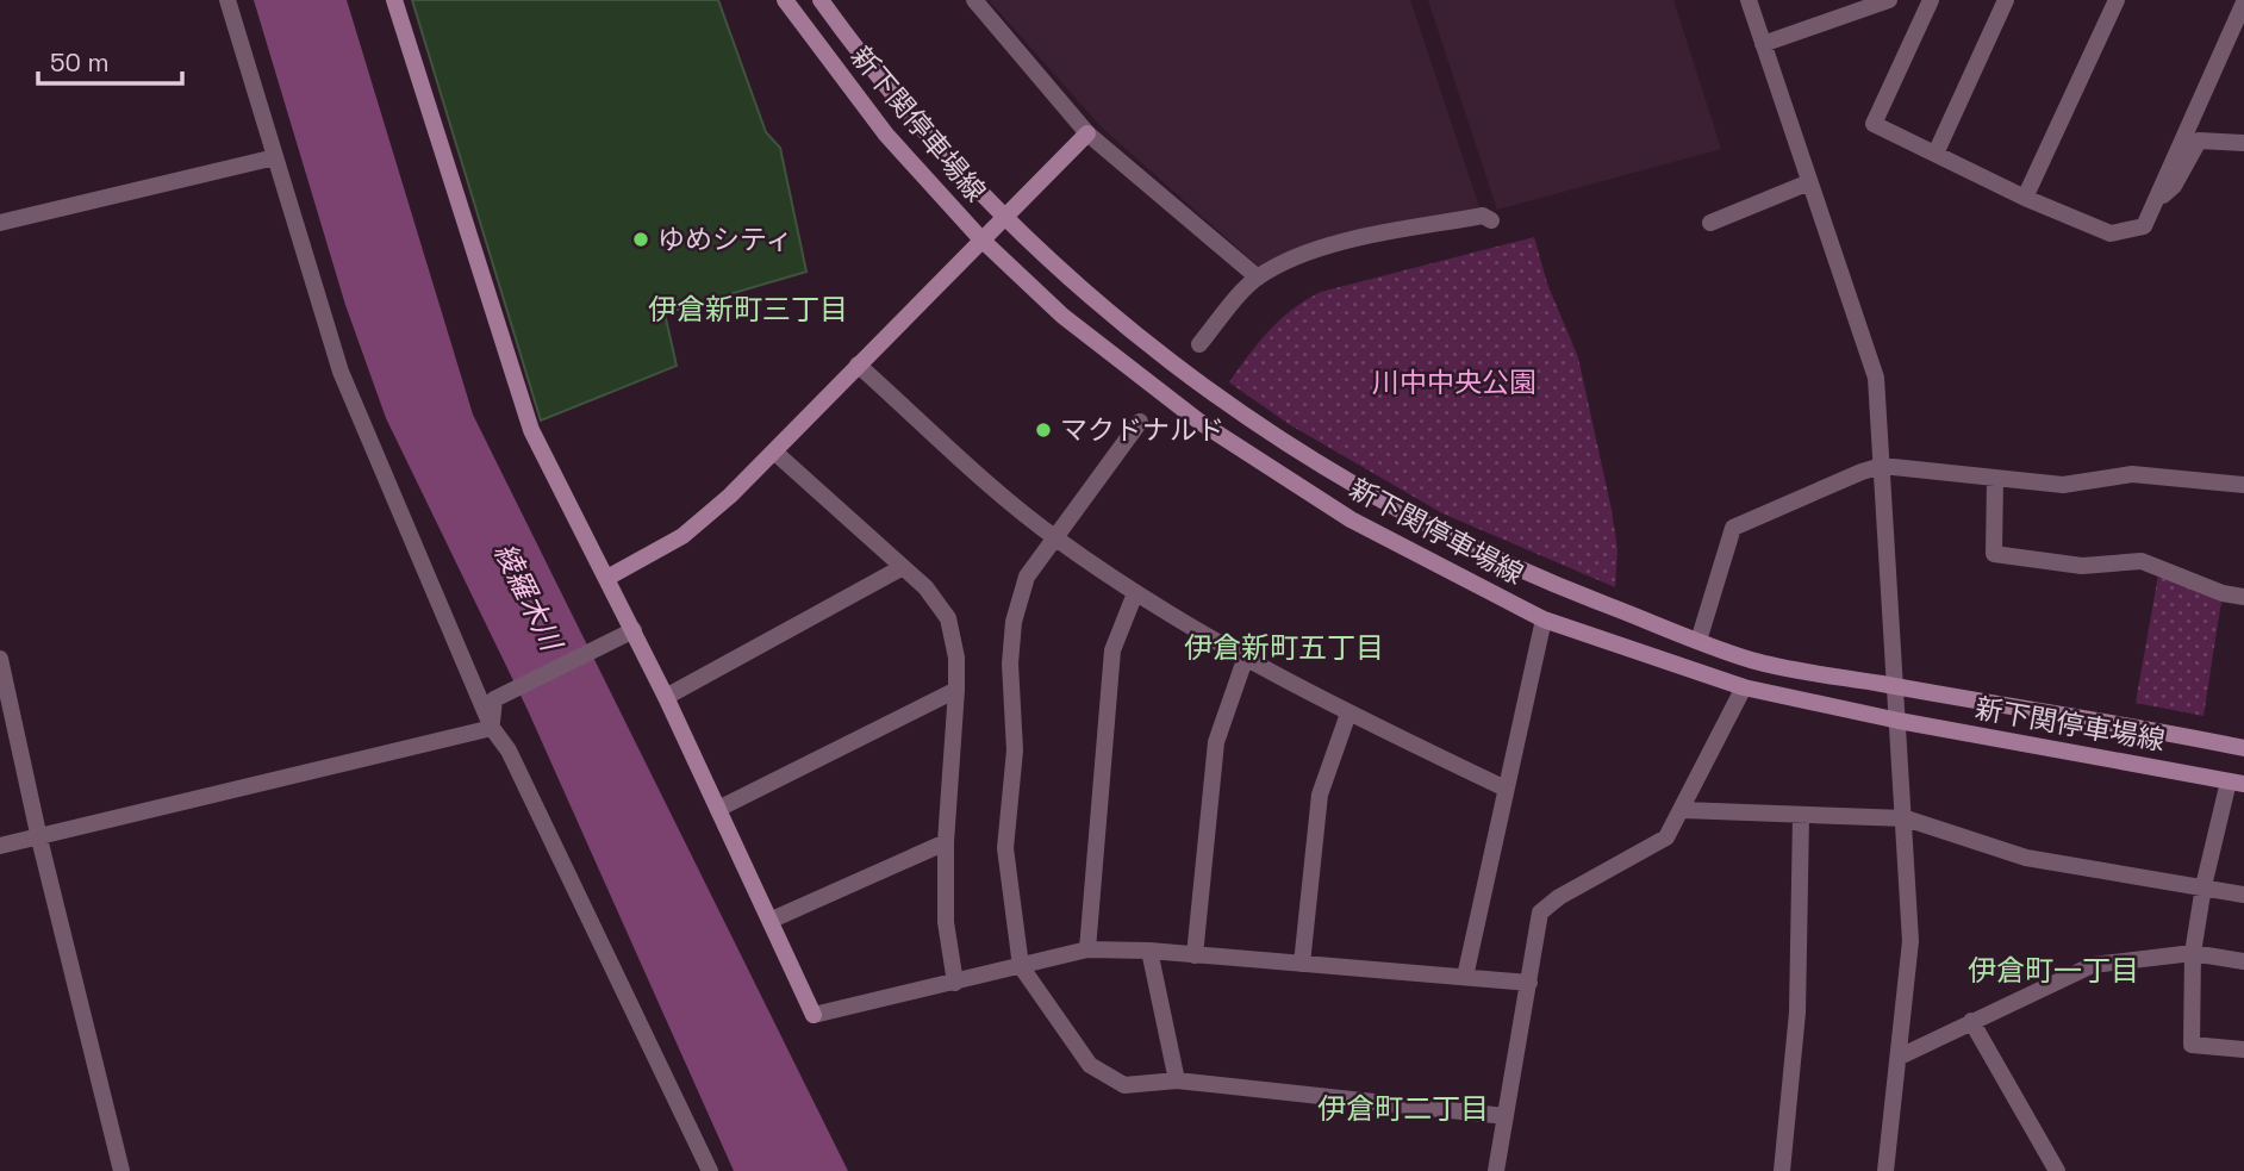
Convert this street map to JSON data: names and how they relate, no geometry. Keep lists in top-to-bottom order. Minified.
{"streets":{"main road":["新下関停車場線"]},"districts":["伊倉新町三丁目","伊倉新町五丁目","伊倉町一丁目","伊倉町二丁目"],"water":["綾羅木川"],"parks":["川中中央公園"],"places":["ゆめシティ","マクドナルド"],"scale_bar":"50 m"}
